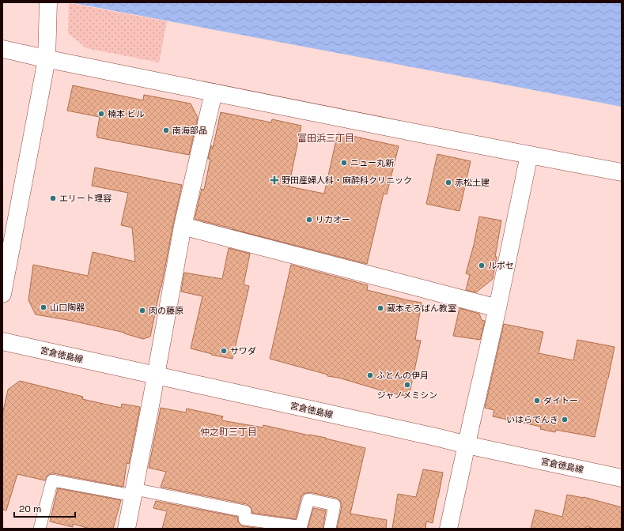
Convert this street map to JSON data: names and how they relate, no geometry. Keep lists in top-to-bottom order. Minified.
{"streets":{"street":["宮倉徳島線"]},"districts":["富田浜三丁目","仲之町三丁目"],"places":{"other":["楠本 ビル","南海部品","ニュー丸新","赤松土建","エリート理容","リカオー","ルポセ","山口陶器","蔵本そろばん教室","肉の藤原","サワダ","ふとんの伊月","ジャノメミシン","ダイトー","いはらでんき"],"health":["野田産婦人科・麻酔科クリニック"]},"scale_bar":"20 m"}
